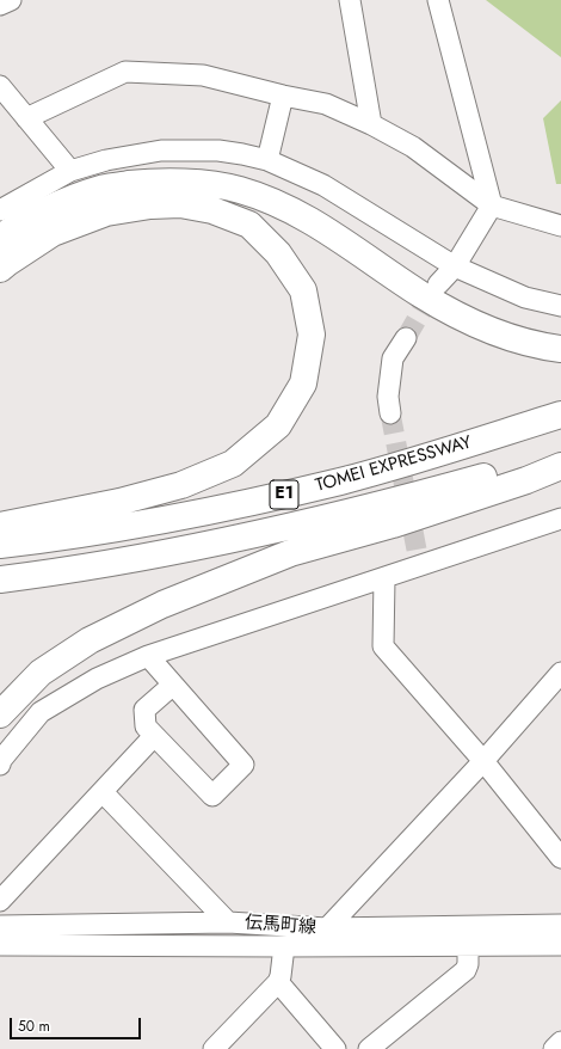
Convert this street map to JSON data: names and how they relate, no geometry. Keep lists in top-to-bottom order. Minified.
{"streets":{"highway":["TOMEI EXPRESSWAY","E1"],"street":["伝馬町線"]},"scale_bar":"50 m"}
